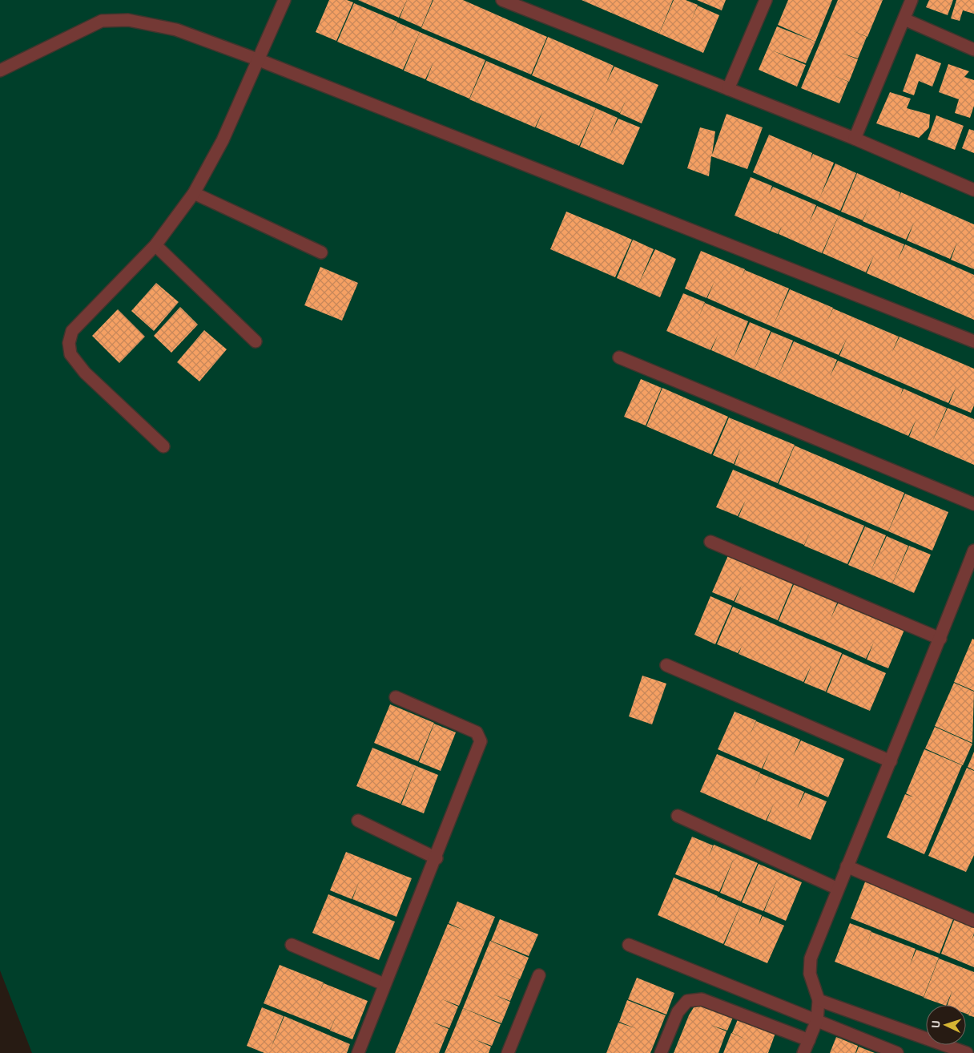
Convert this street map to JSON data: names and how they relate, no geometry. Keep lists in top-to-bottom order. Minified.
{"north":"left"}
